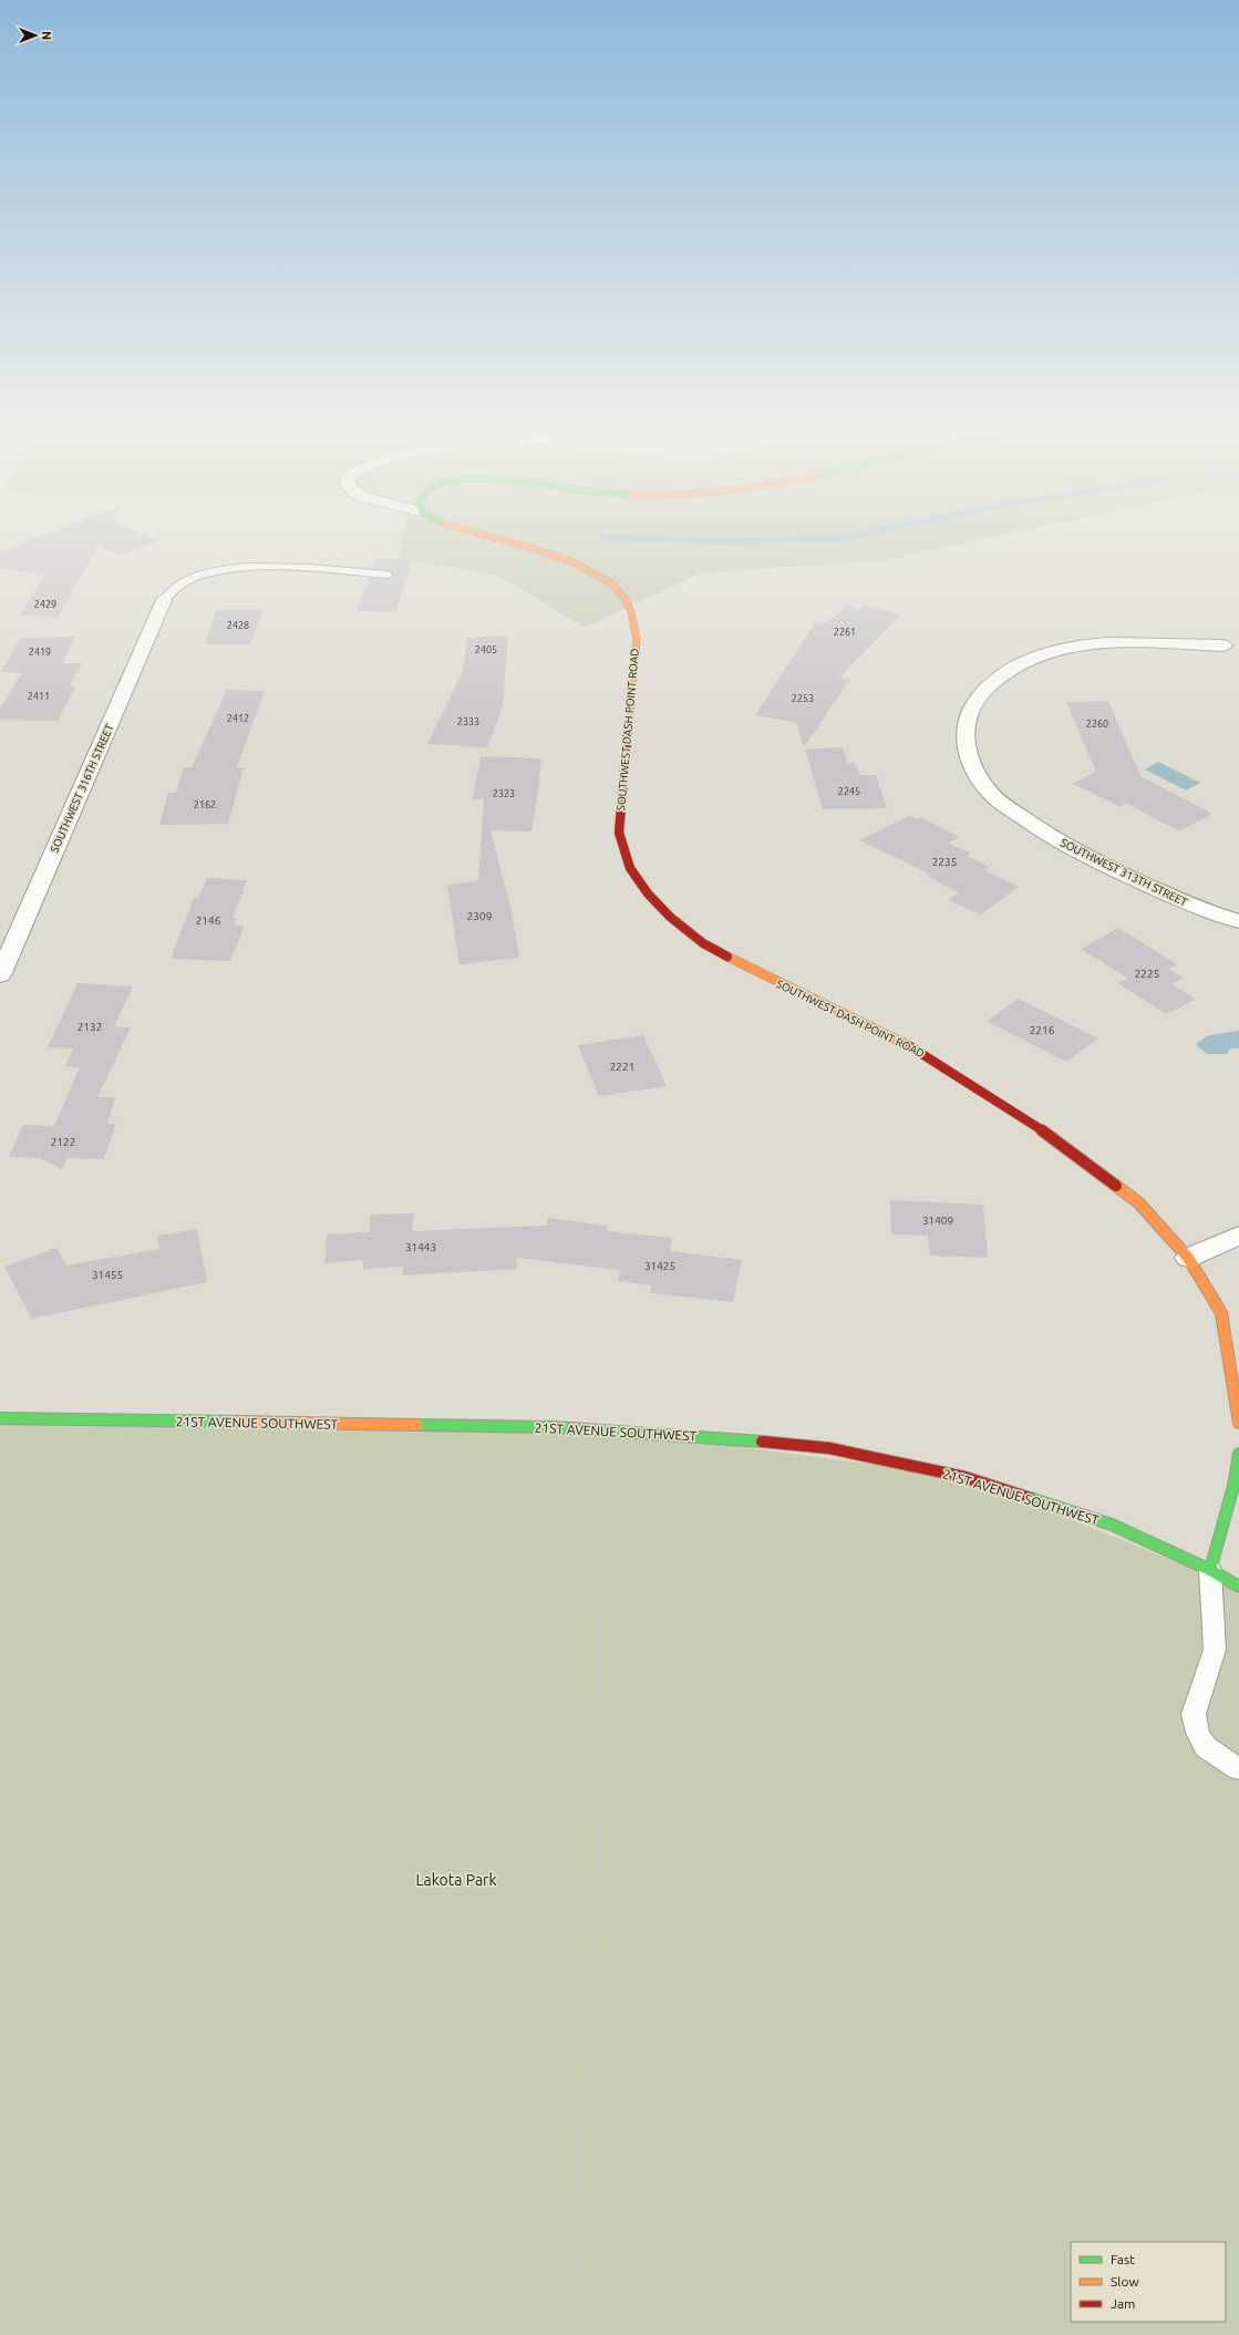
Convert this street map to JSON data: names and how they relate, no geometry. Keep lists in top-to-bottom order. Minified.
{"streets":{"main road":["SOUTHWEST DASH POINT ROAD","21ST AVENUE SOUTHWEST"],"street":["SOUTHWEST 316TH STREET","SOUTHWEST 313TH STREET"]},"parks":["Lakota Park"],"house_numbers":["2429","2428","2261","2405","2419","2411","2253","2412","2333","2260","2245","2323","2162","2235","2309","2146","2225","2132","2216","2221","2122","31409","31443","31425","31455"],"legend":["Fast","Slow","Jam"],"north":"right"}
